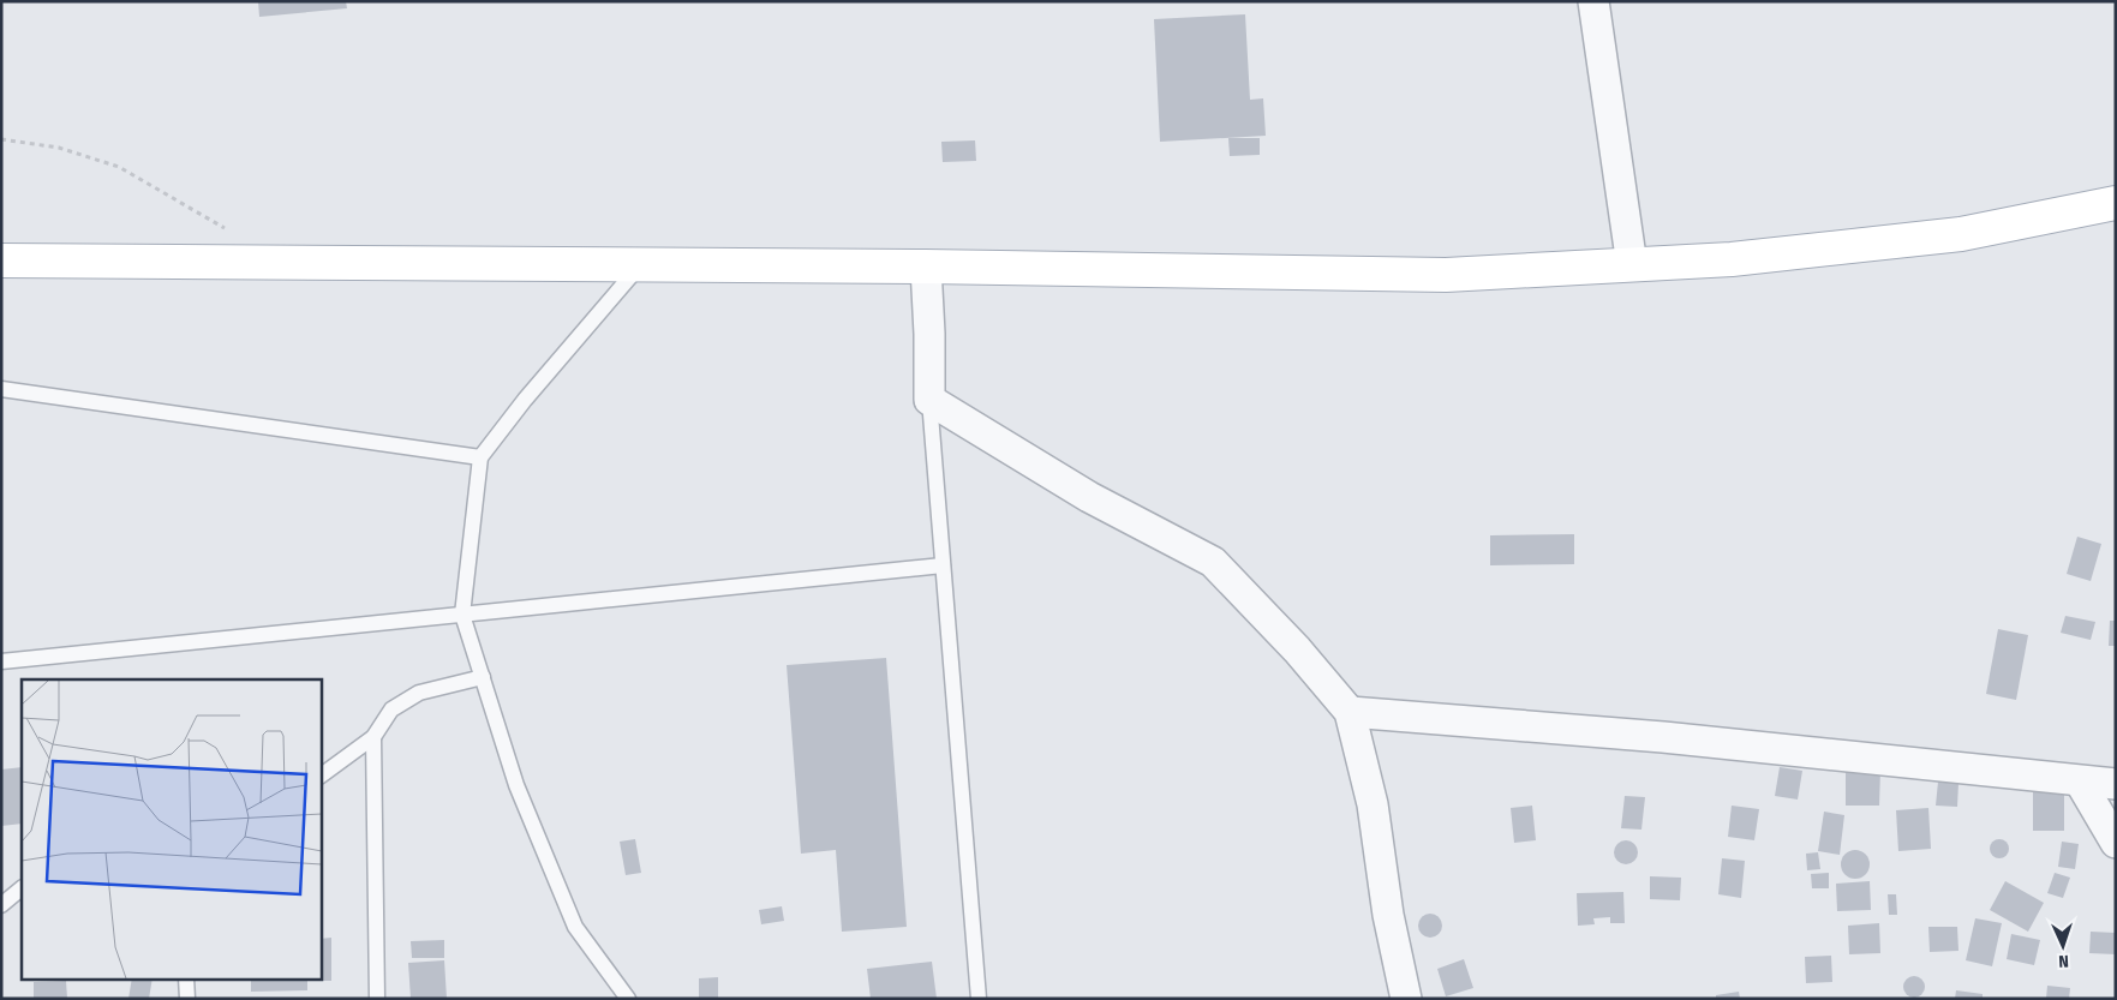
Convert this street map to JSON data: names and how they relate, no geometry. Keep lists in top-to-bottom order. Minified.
{"north":"bottom"}
